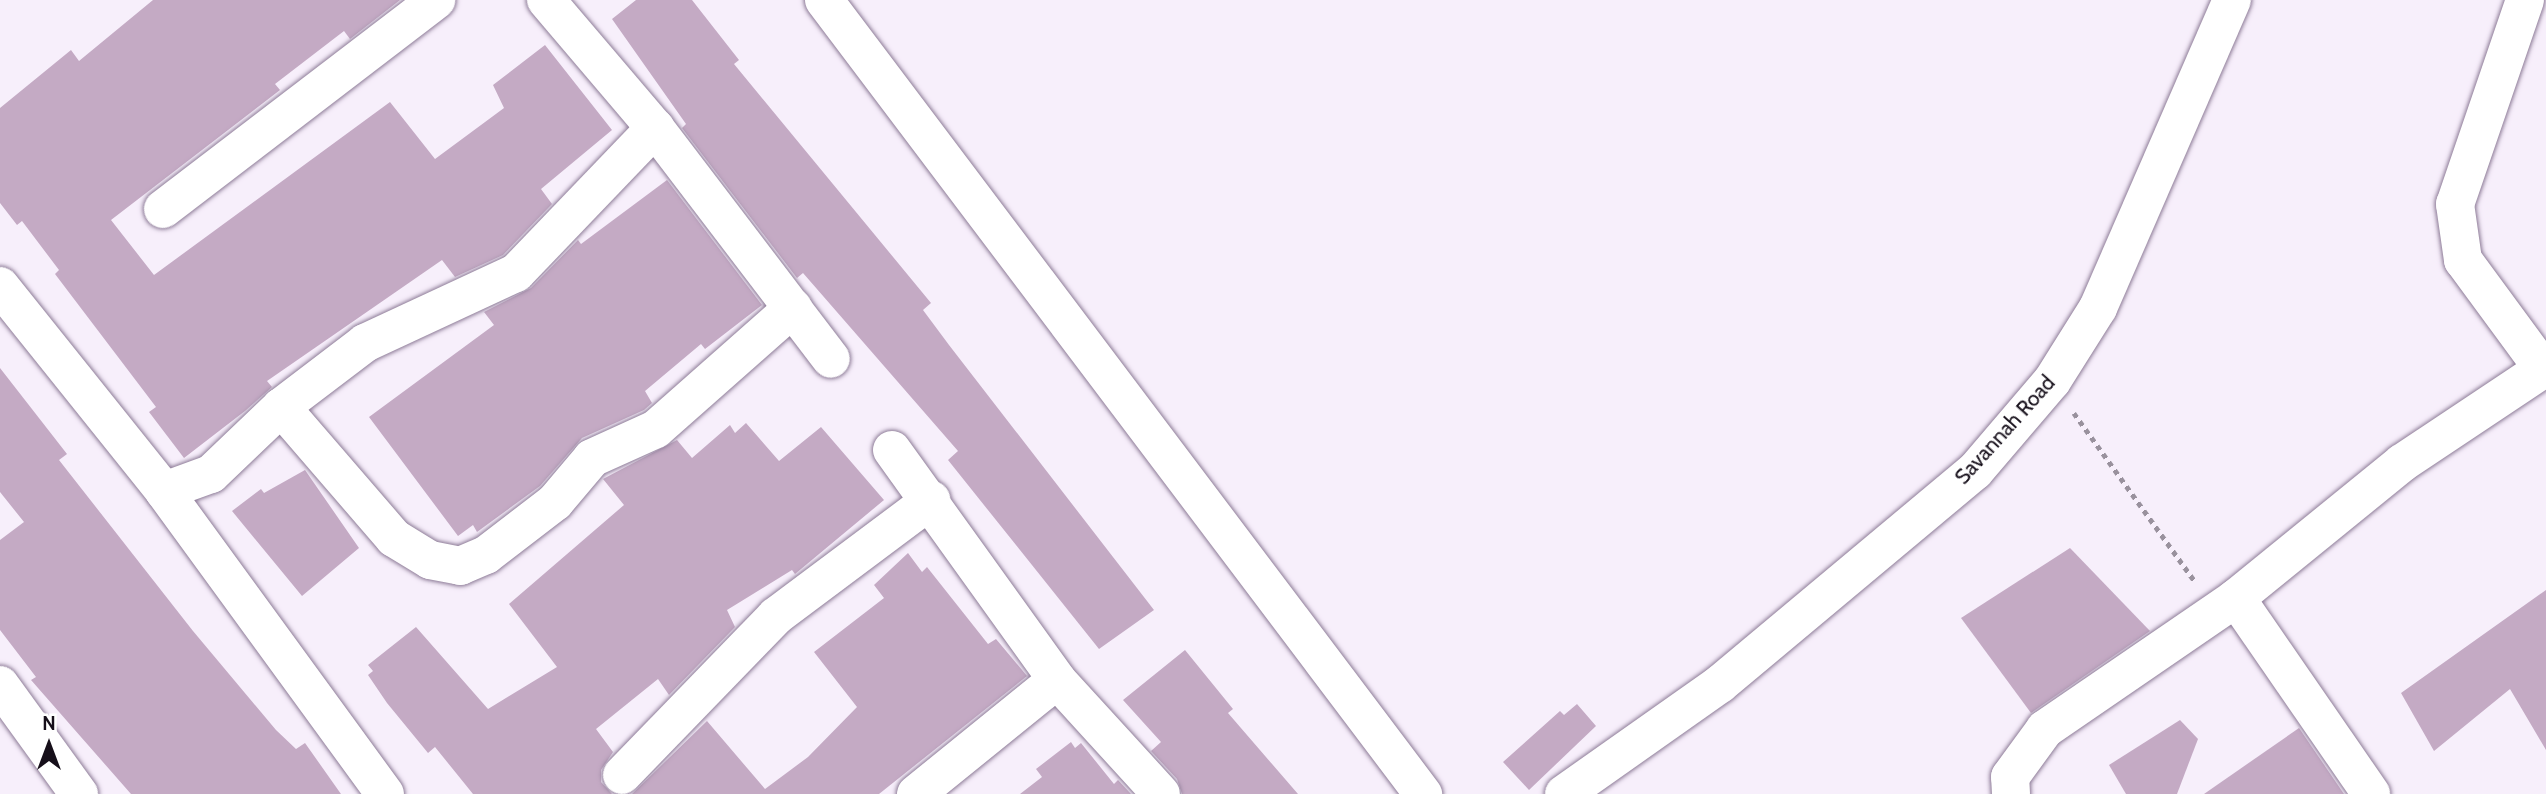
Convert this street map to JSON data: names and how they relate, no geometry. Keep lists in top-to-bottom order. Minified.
{"streets":{"street":["Savannah Road"]},"north":"top"}
